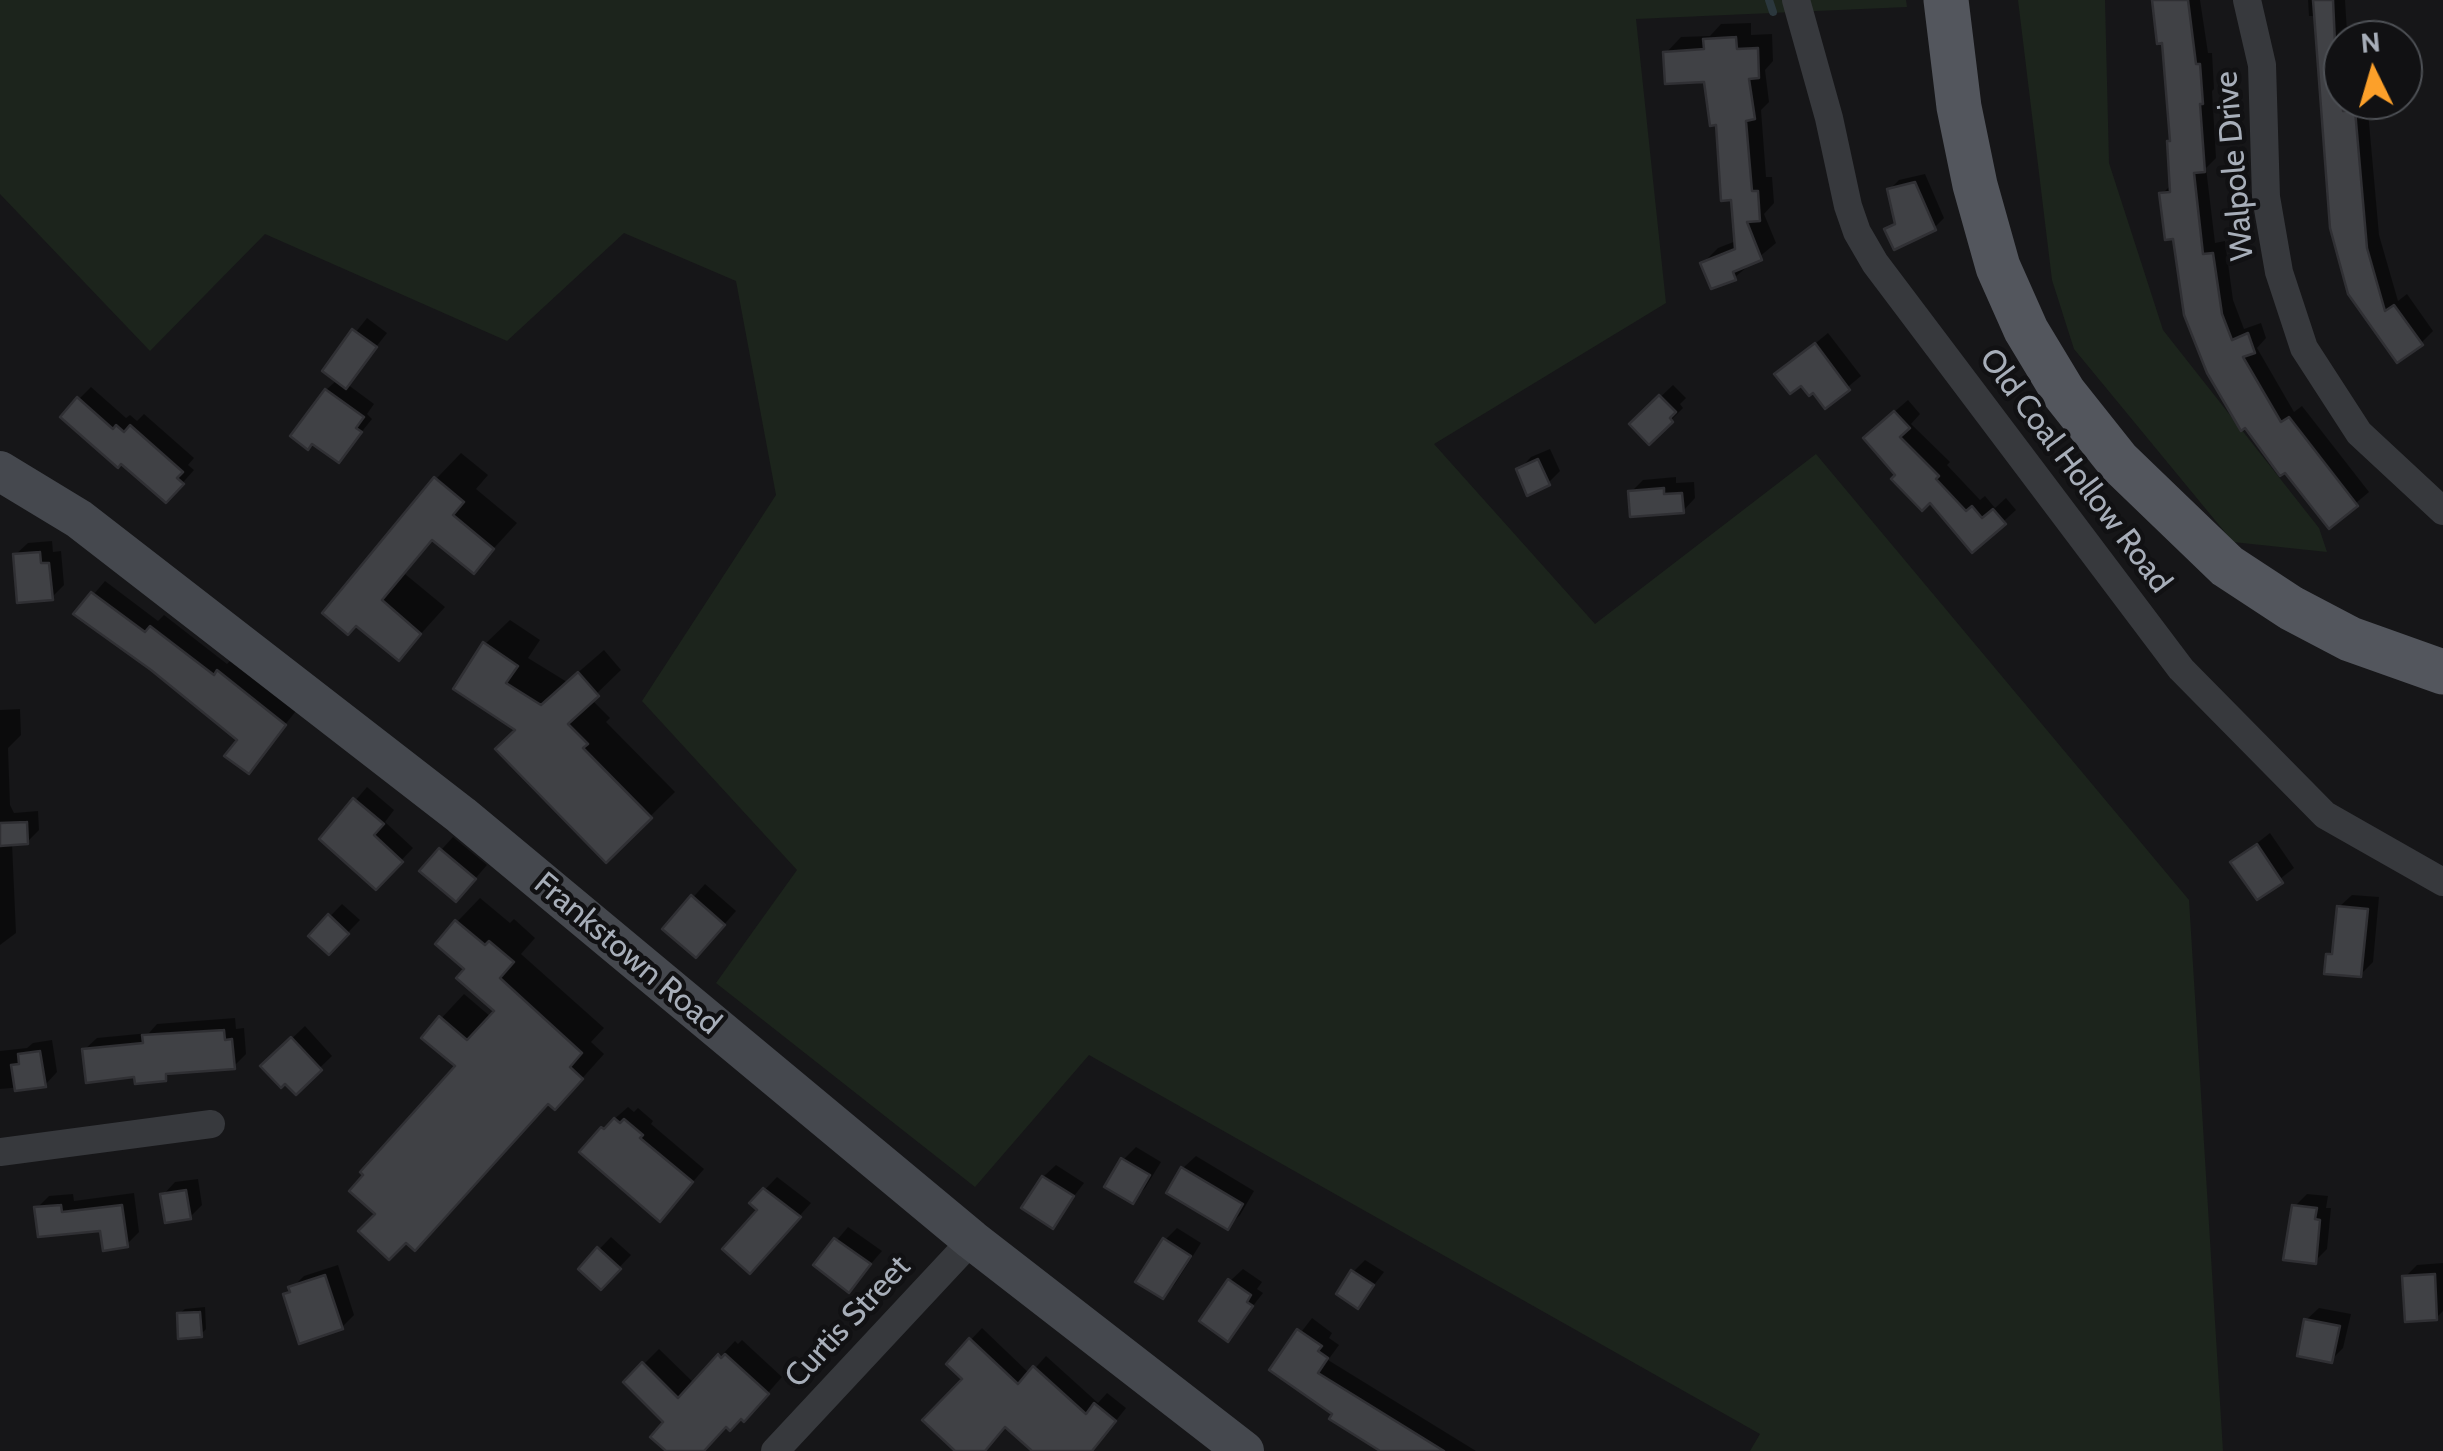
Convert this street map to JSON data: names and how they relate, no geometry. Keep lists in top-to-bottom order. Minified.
{"streets":{"main road":["Frankstown Road"],"street":["Walpole Drive","Old Coal Hollow Road","Curtis Street"]},"crossings":[["Frankstown Road","Curtis Street"]],"north":"top"}
